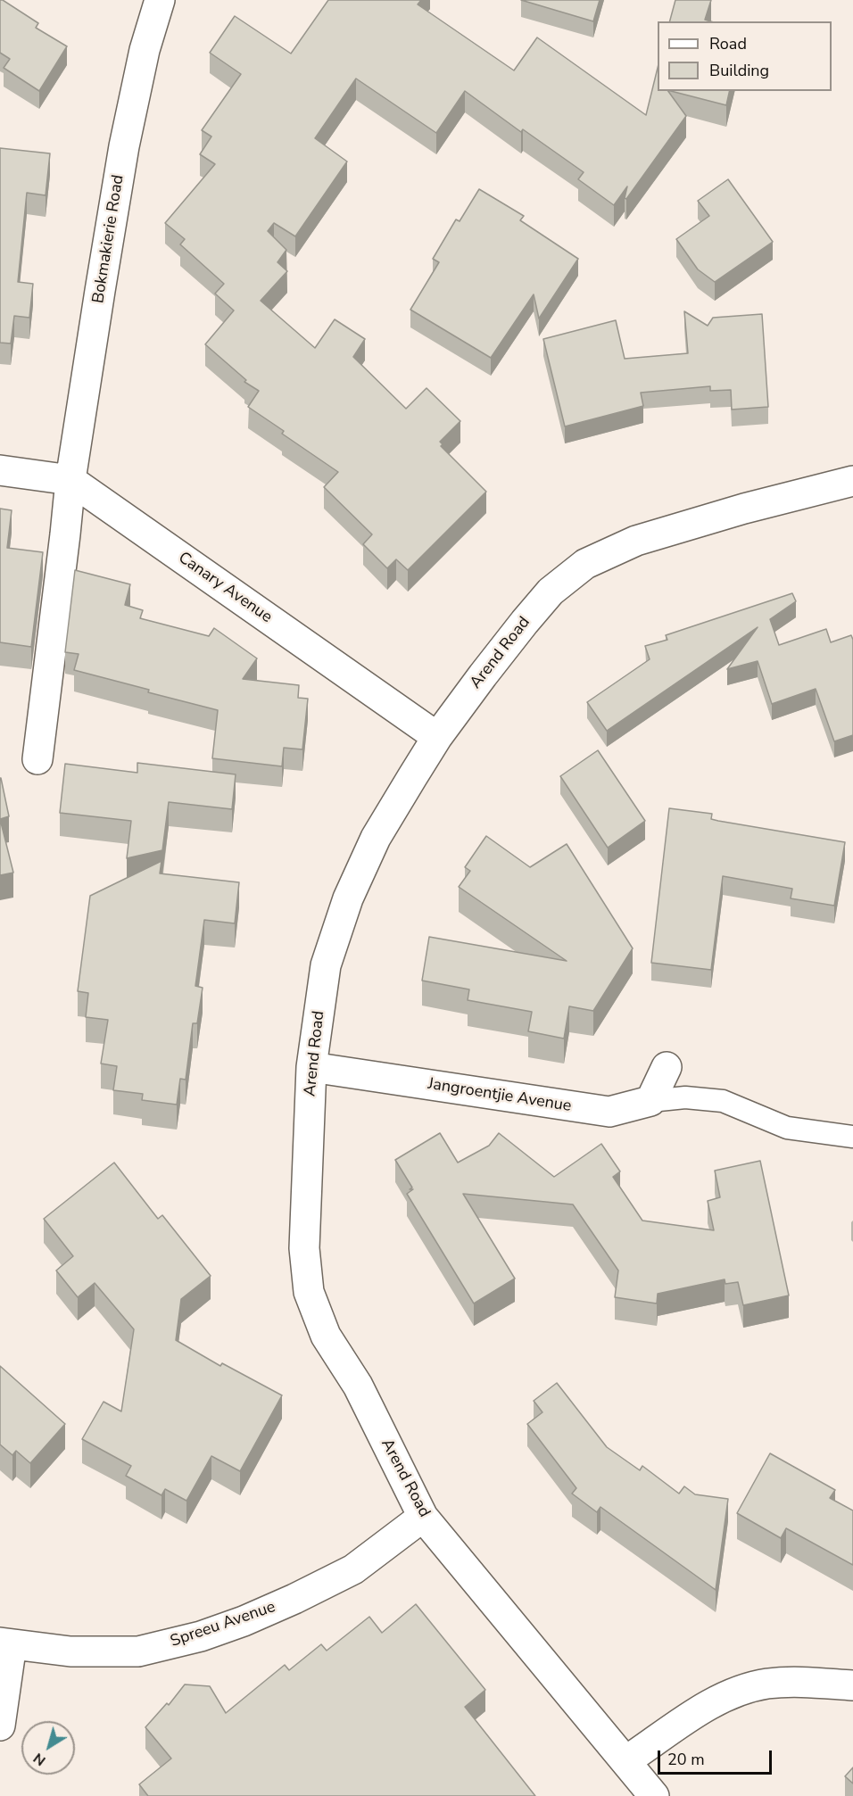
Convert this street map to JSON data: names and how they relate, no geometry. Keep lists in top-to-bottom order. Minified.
{"streets":{"street":["Bokmakierie Road","Canary Avenue","Arend Road","Jangroentjie Avenue","Spreeu Avenue"]},"crossings":[["Bokmakierie Road","Canary Avenue"],["Canary Avenue","Arend Road"],["Arend Road","Jangroentjie Avenue"],["Arend Road","Spreeu Avenue"]],"legend":["Road","Building"],"scale_bar":"20 m","north":"bottom left"}
